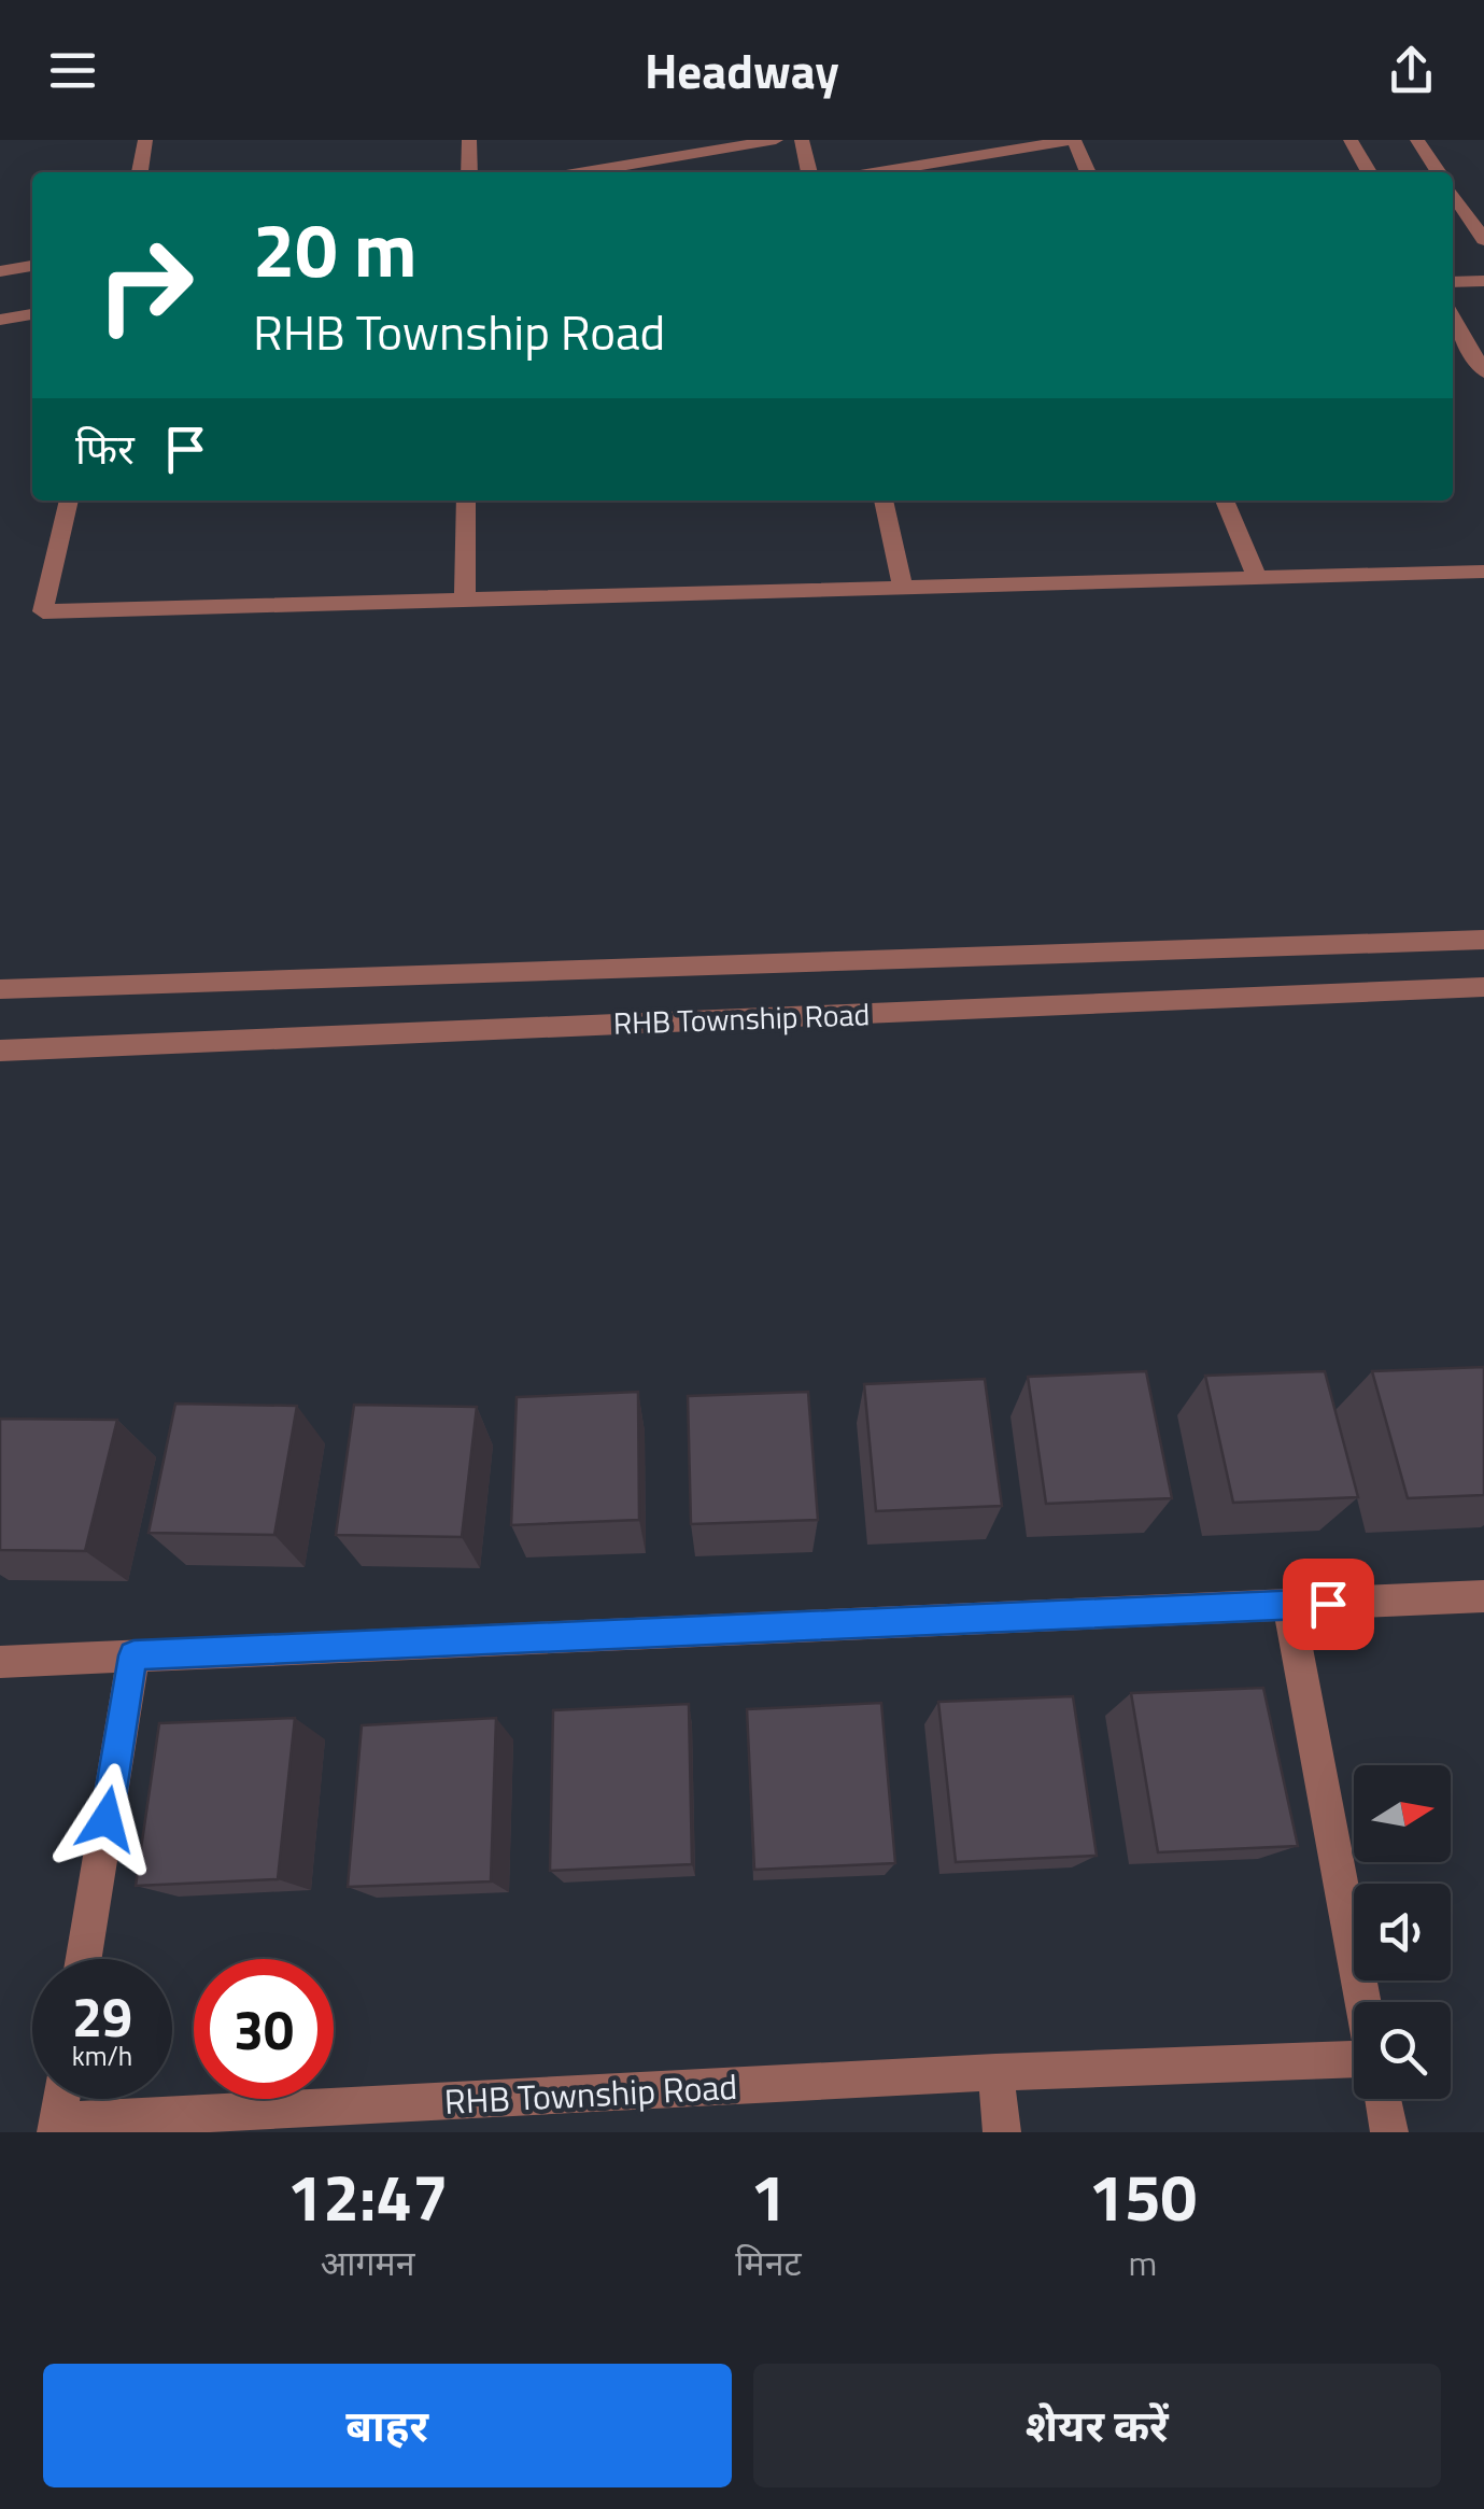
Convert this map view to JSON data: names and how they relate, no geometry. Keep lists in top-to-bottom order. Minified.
{"streets":{"street":["RHB Township Road"]},"north":"right","page":{"header":"Headway","turn":["20 m","RHB Township Road"],"then":"फिर","speed":"29 km/h","limit":"30","eta":["12:47","आगमन","1","मिनट","150","m"],"buttons":["बाहर","शेयर करें"]}}
